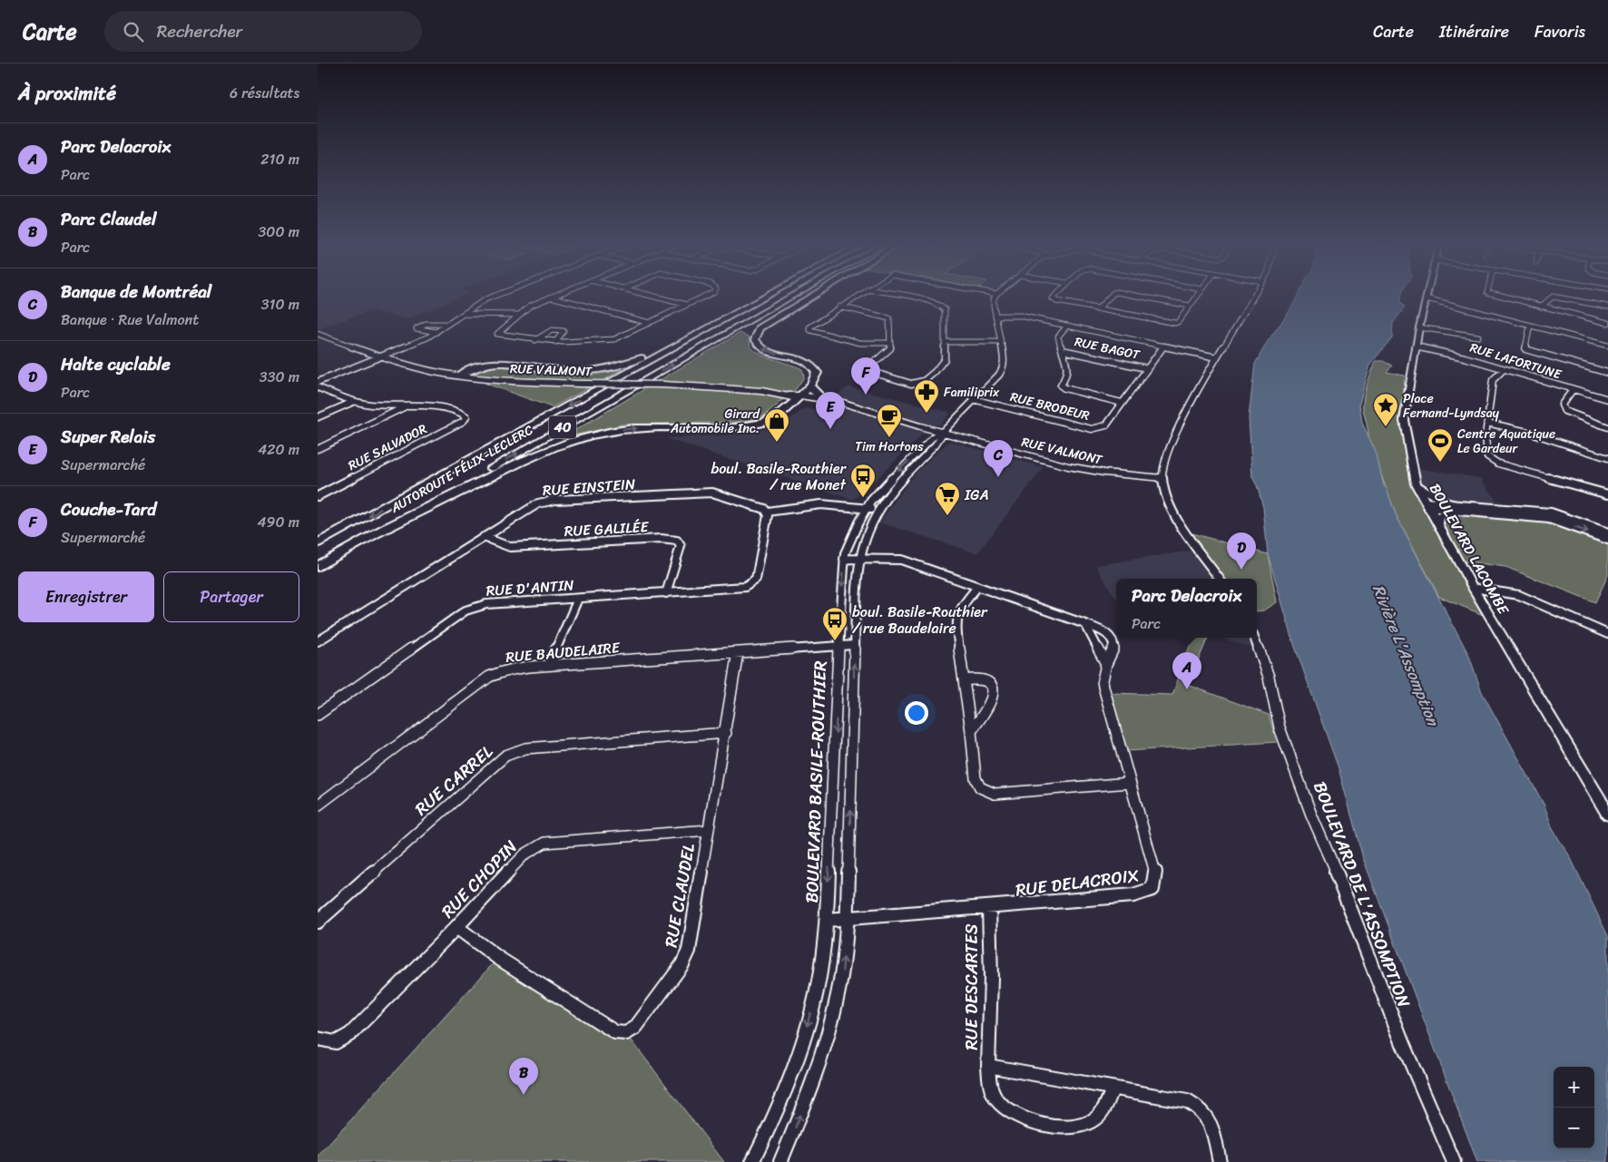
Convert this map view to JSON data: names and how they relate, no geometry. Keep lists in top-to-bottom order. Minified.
{"streets":{"highway":["40","AUTOROUTE FÉLIX-LECLERC"],"main road":["BOULEVARD LACOMBE"],"street":["RUE BAGOT","RUE LAFORTUNE","RUE VALMONT","RUE BRODEUR","RUE SALVADOR","RUE EINSTEIN","RUE GALILÉE","RUE D'ANTIN","RUE BAUDELAIRE","RUE CARREL","BOULEVARD BASILE-ROUTHIER","RUE CHOPIN","RUE DELACROIX","BOULEVARD DE L'ASSOMPTION","RUE CLAUDEL","RUE DESCARTES"]},"crossings":[["RUE LAFORTUNE","BOULEVARD LACOMBE"],["RUE VALMONT","BOULEVARD BASILE-ROUTHIER"],["RUE BRODEUR","BOULEVARD BASILE-ROUTHIER"],["RUE EINSTEIN","RUE GALILÉE"],["RUE EINSTEIN","RUE D'ANTIN"],["RUE GALILÉE","RUE D'ANTIN"],["RUE BAUDELAIRE","BOULEVARD BASILE-ROUTHIER"],["RUE BAUDELAIRE","RUE CLAUDEL"],["RUE CARREL","RUE CLAUDEL"],["BOULEVARD BASILE-ROUTHIER","RUE DELACROIX"],["RUE CHOPIN","RUE CLAUDEL"],["RUE DELACROIX","RUE DESCARTES"]],"water":["Rivière L'Assomption"],"places":{"pharmacy":["Familiprix"],"place":["Place Fernand-Lyndsay"],"cafe":["Tim Hortons"],"shop":["Girard Automobile Inc."],"sports":["Centre Aquatique Le Gardeur"],"bus stop":["boul. Basile-Routhier / rue Monet","boul. Basile-Routhier / rue Baudelaire"],"supermarket":["IGA"]},"page":{"header":"Carte","search":"Rechercher","nav":["Carte","Itinéraire","Favoris"],"heading":["À proximité","6 résultats"],"list":[{"mark":"A","name":"Parc Delacroix","note":"Parc","value":"210 m"},{"mark":"B","name":"Parc Claudel","note":"Parc","value":"300 m"},{"mark":"C","name":"Banque de Montréal","note":"Banque · Rue Valmont","value":"310 m"},{"mark":"D","name":"Halte cyclable","note":"Parc","value":"330 m"},{"mark":"E","name":"Super Relais","note":"Supermarché","value":"420 m"},{"mark":"F","name":"Couche-Tard","note":"Supermarché","value":"490 m"}],"pins":["F","E","C","D","A","B"],"buttons":["Enregistrer","Partager"],"popup":["Parc Delacroix","Parc"],"map_buttons":["+","−"]}}
